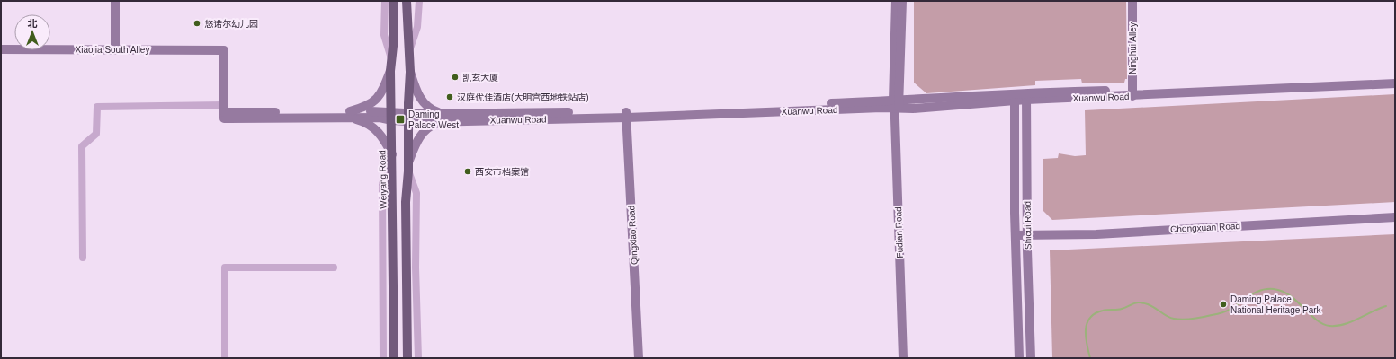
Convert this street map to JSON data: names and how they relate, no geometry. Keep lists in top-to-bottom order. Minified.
{"streets":{"main road":["Weiyang Road"],"street":["Ninghui Alley","Xiaojia South Alley","Xuanwu Road","Shicui Road","Chongxuan Road","Fudian Road","Qingxiao Road"]},"crossings":[["Ninghui Alley","Xuanwu Road"],["Xiaojia South Alley","Xuanwu Road"],["Xuanwu Road","Weiyang Road"],["Xuanwu Road","Shicui Road"],["Xuanwu Road","Fudian Road"],["Xuanwu Road","Qingxiao Road"],["Shicui Road","Chongxuan Road"]],"places":{"other":["悠诺尔幼儿园","凯玄大厦","汉庭优佳酒店(大明宫西地铁站店)","西安市档案馆","Daming Palace National Heritage Park"],"transit":["Daming Palace West"]},"north":"top"}
